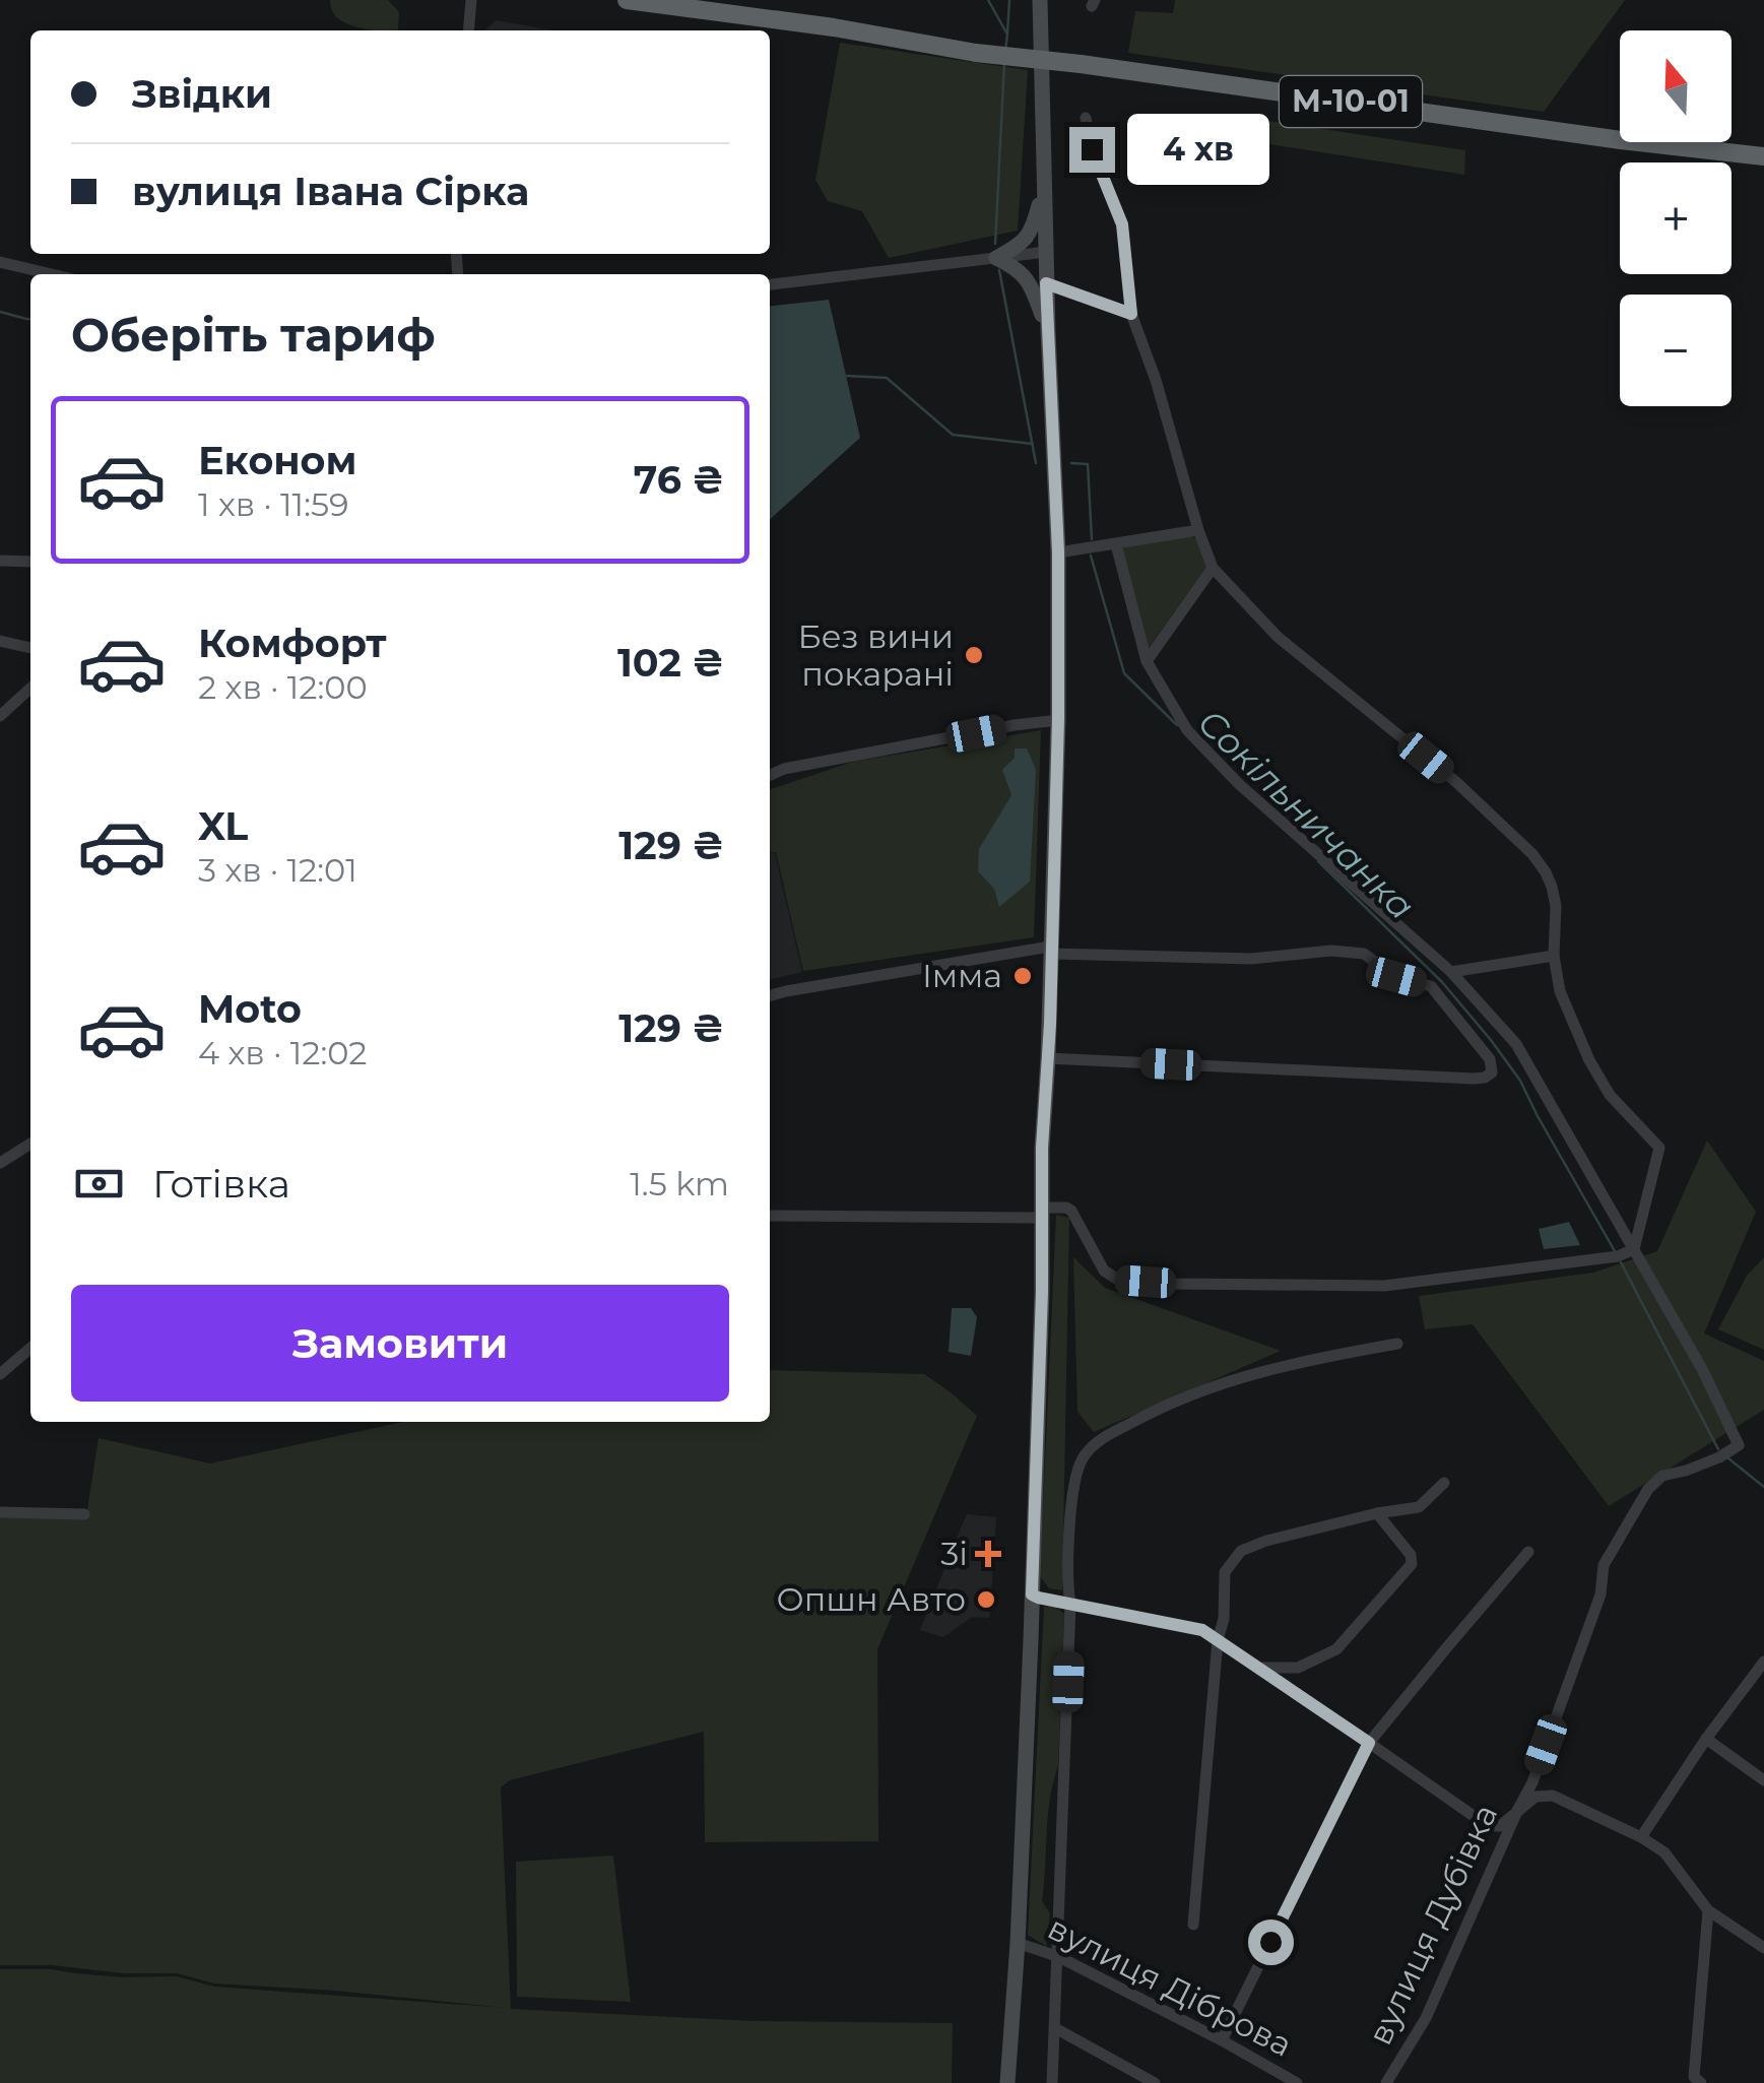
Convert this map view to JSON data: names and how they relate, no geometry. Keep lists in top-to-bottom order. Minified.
{"streets":{"highway":["М-10-01"],"street":["вулиця Дубівка","вулиця Діброва"]},"water":["Сокільничанка"],"places":{"other":["Без вини покарані","Імма","Опшн Авто"],"health":["3і"]},"north":"top","page":{"map_buttons":["+","−"],"banner":["Звідки","вулиця Івана Сірка"],"bubble":"4 хв","heading":"Оберіть тариф","list":[{"name":"Економ","note":"1 хв · 11:59","value":"76 ₴"},{"name":"Комфорт","note":"2 хв · 12:00","value":"102 ₴"},{"name":"XL","note":"3 хв · 12:01","value":"129 ₴"},{"name":"Moto","note":"4 хв · 12:02","value":"129 ₴"}],"pay":["Готівка","1.5 km"],"buttons":"Замовити"}}
